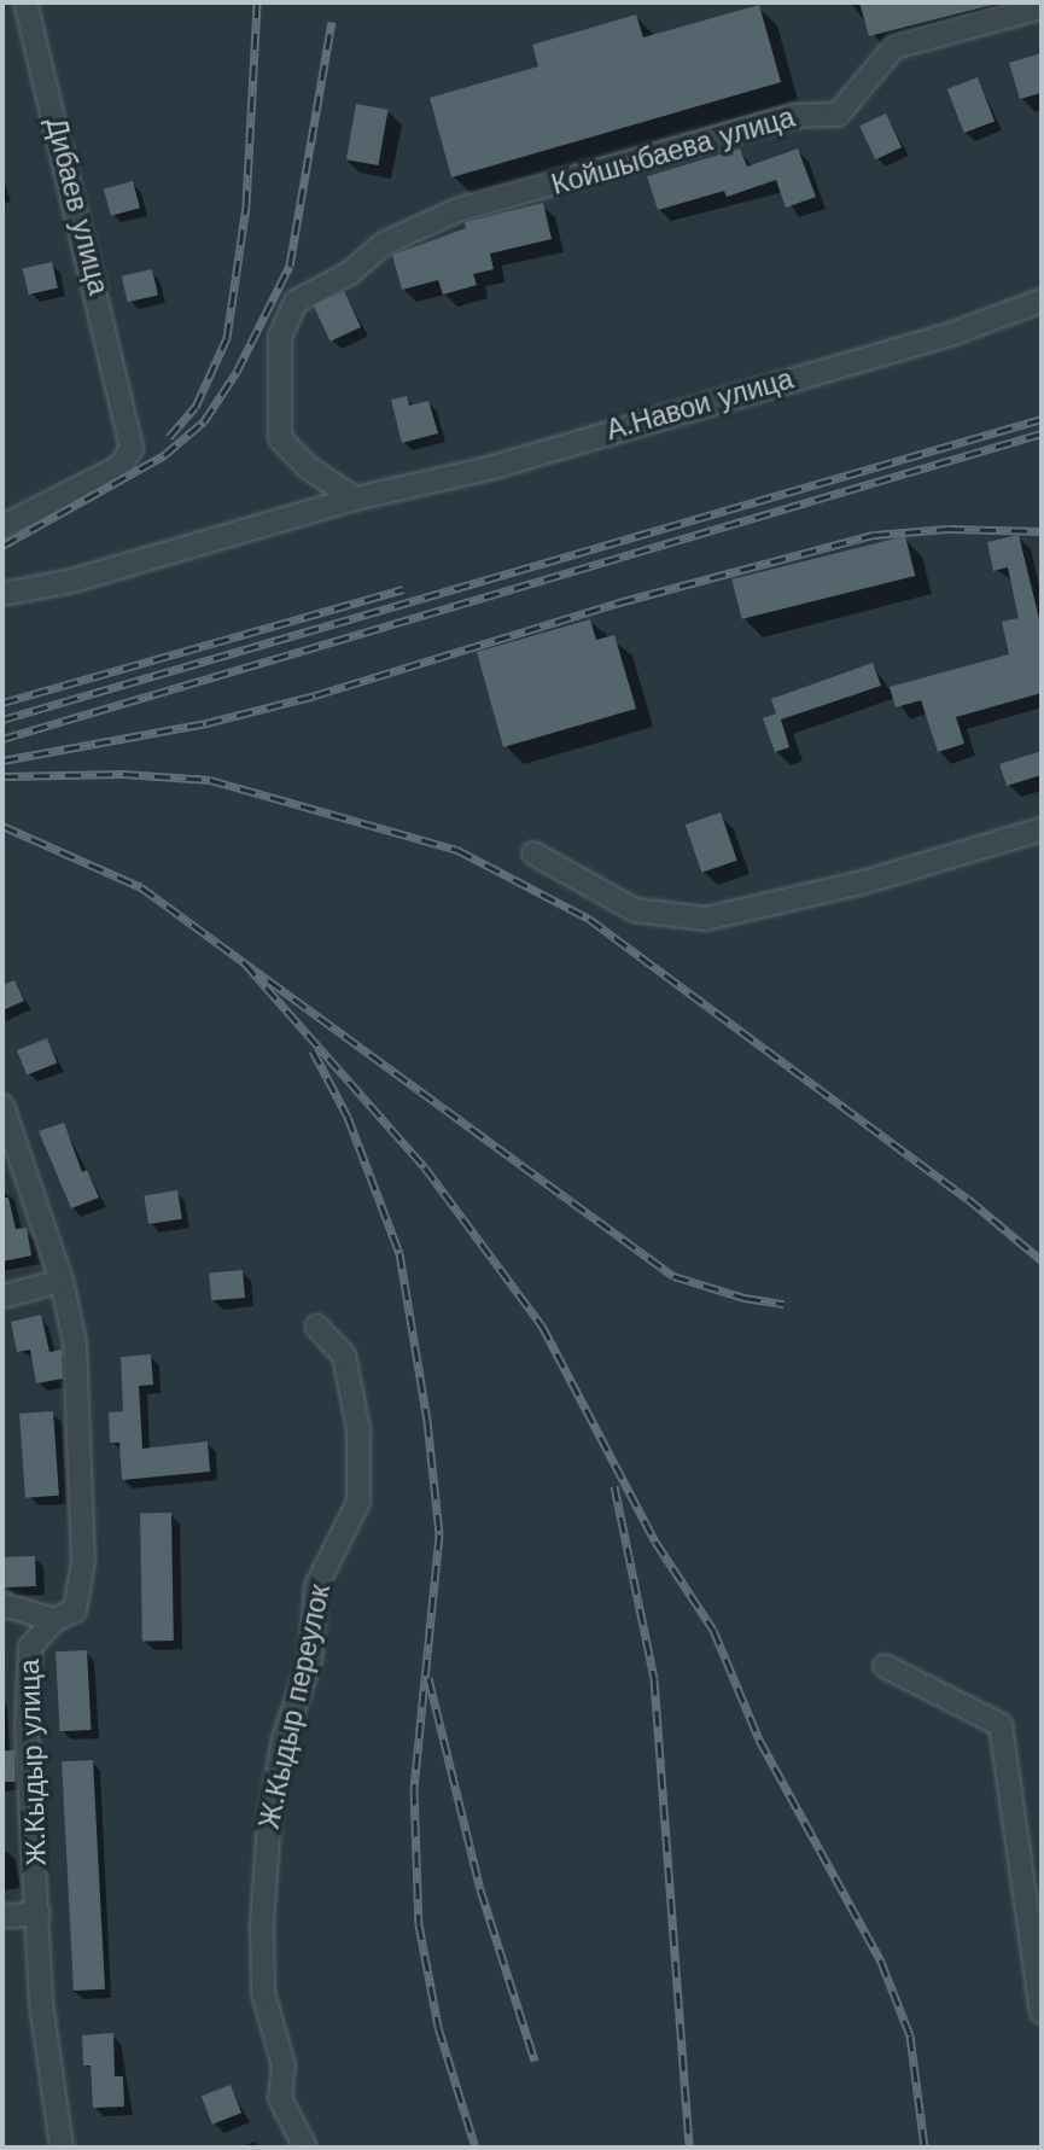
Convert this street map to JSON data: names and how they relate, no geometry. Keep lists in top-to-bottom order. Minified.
{"streets":{"street":["Койшыбаева улица","Дибаев улица","А.Навои улица","Ж.Кыдыр переулок","Ж.Кыдыр улица"]},"crossings":[["Койшыбаева улица","А.Навои улица"]]}
